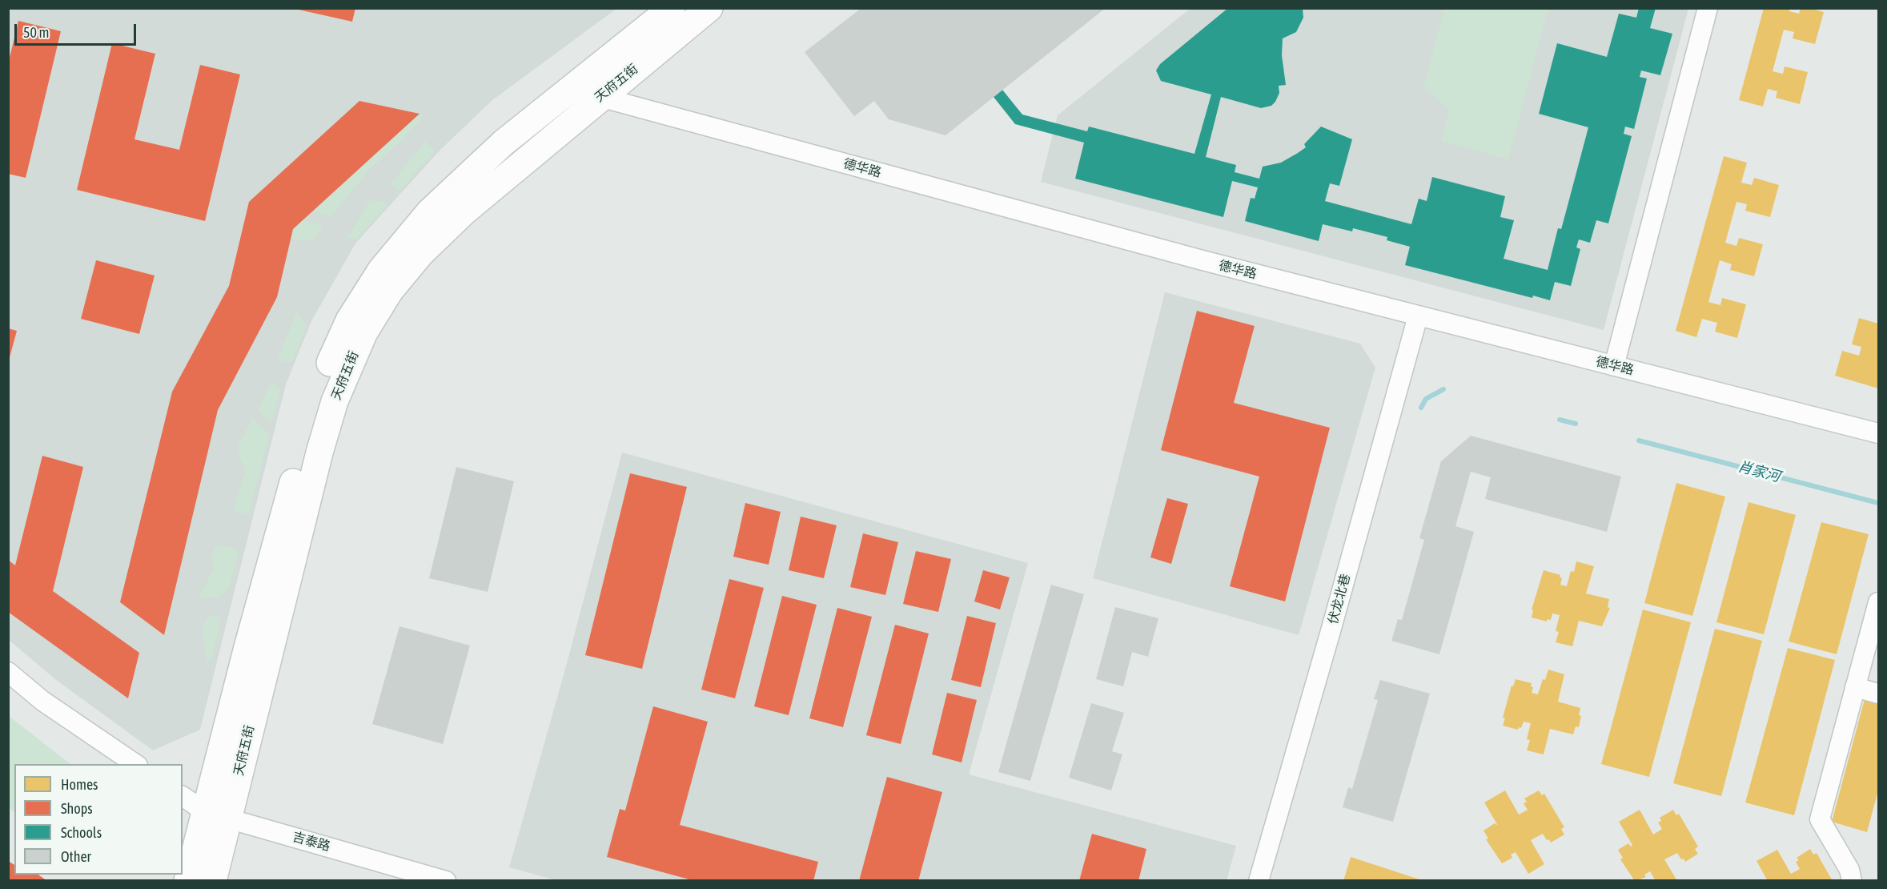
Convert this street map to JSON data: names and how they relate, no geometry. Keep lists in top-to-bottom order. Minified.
{"streets":{"street":["天府五街","德华路","伏龙北巷","吉泰路"]},"crossings":[["天府五街","德华路"],["天府五街","吉泰路"],["德华路","伏龙北巷"]],"water":["肖家河"],"legend":["Homes","Shops","Schools","Other"],"scale_bar":"50 m"}
